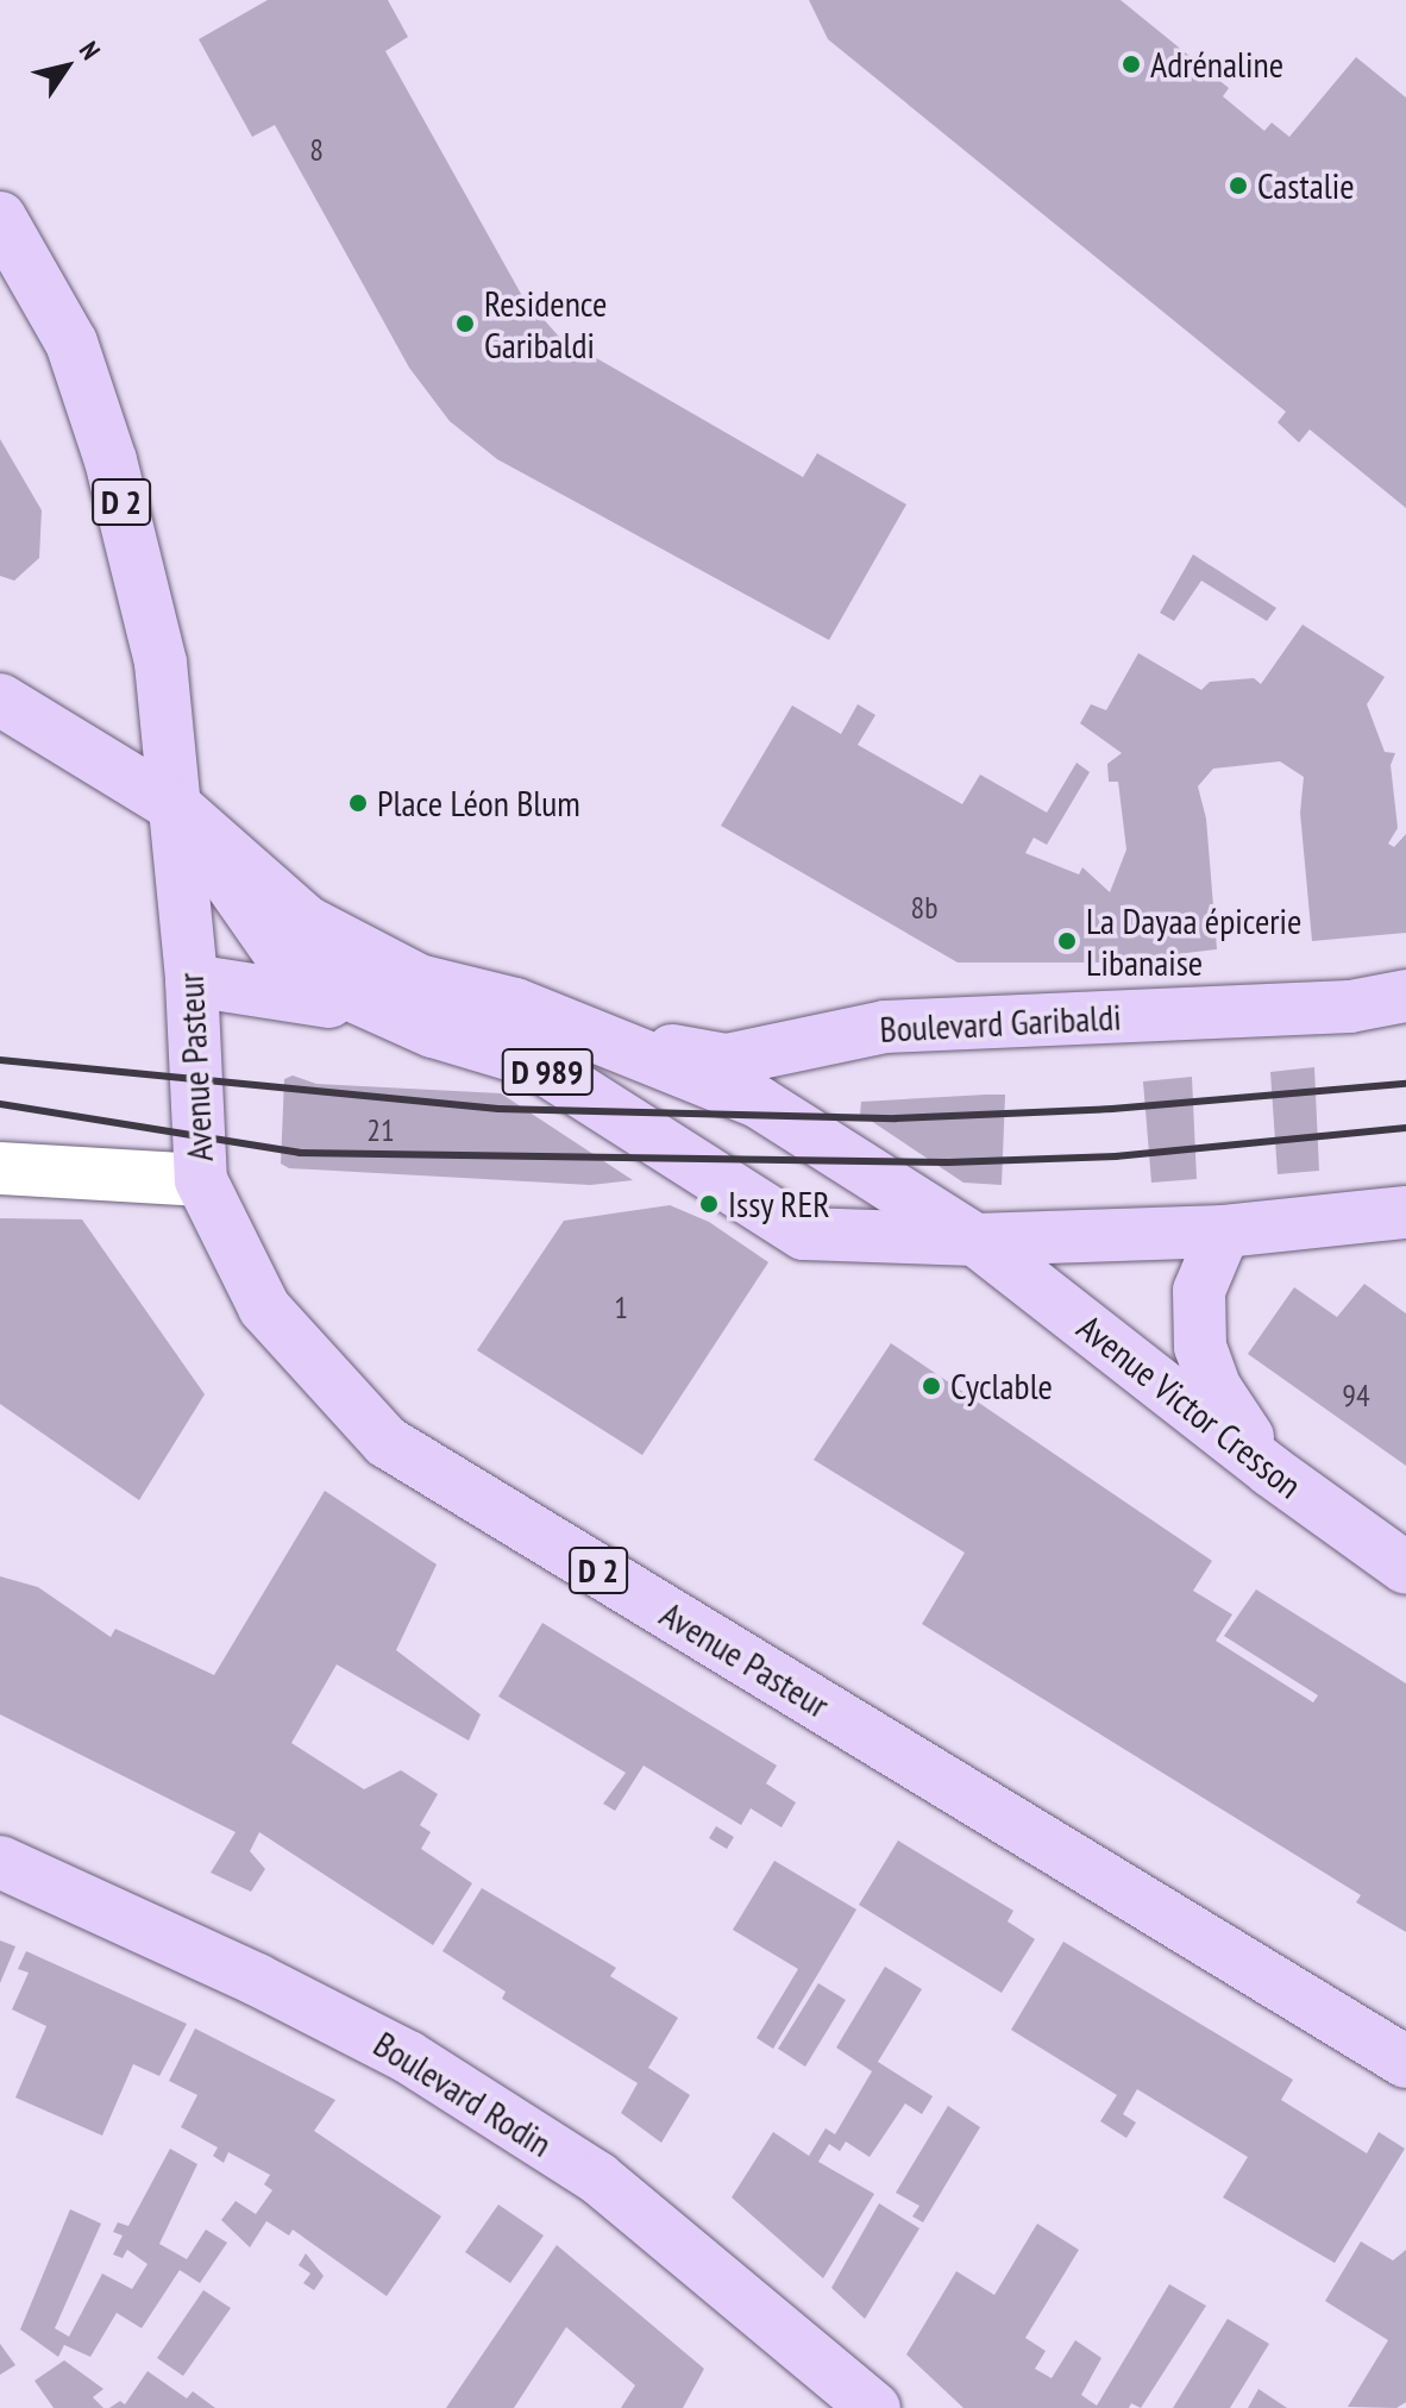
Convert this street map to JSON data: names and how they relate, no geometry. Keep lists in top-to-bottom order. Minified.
{"streets":{"main road":["D 2","Boulevard Garibaldi","Avenue Pasteur","D 989","Avenue Victor Cresson","Boulevard Rodin"]},"crossings":[["D 2","Avenue Pasteur"],["D 2","D 989"],["Boulevard Garibaldi","D 989"],["Avenue Pasteur","D 989"],["D 989","Avenue Victor Cresson"]],"places":["Adrénaline","Castalie","Residence Garibaldi","Place Léon Blum","La Dayaa épicerie Libanaise","Issy RER","Cyclable"],"house_numbers":["8","8b","21","1","94"],"north":"top right"}
